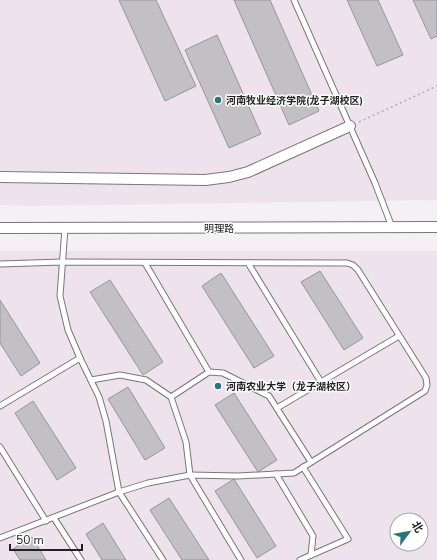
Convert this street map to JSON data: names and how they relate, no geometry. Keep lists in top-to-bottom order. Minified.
{"streets":{"street":["明理路"]},"places":["河南牧业经济学院(龙子湖校区)","河南农业大学（龙子湖校区）"],"scale_bar":"50 m","north":"top right"}
